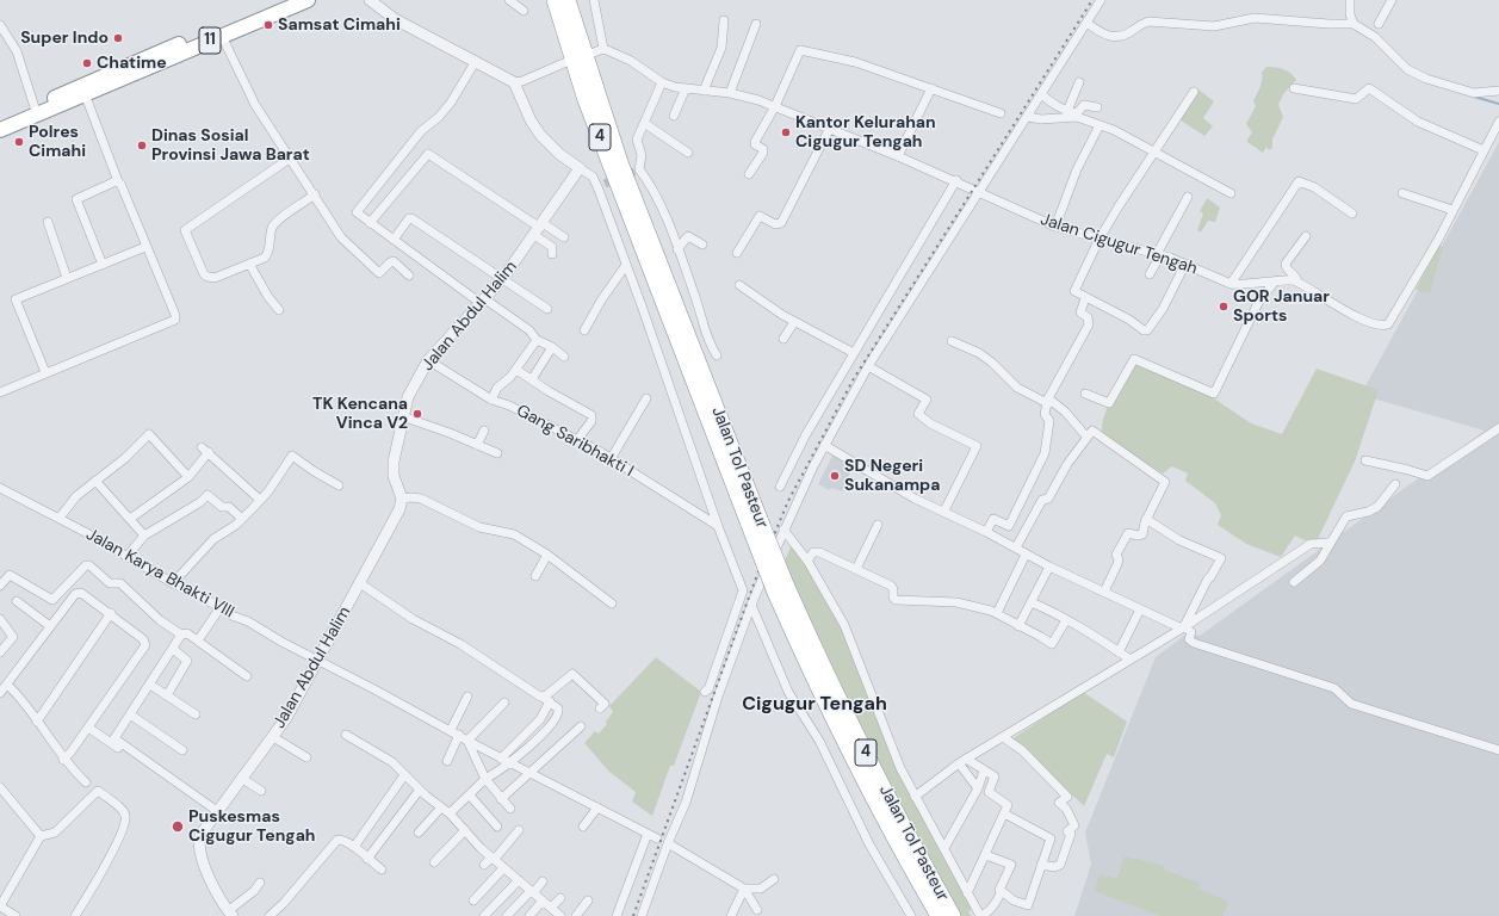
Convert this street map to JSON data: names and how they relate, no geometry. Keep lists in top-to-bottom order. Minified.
{"streets":{"highway":["11","4","Jalan Tol Pasteur"],"street":["Jalan Cigugur Tengah","Jalan Abdul Halim","Gang Saribhakti I","Jalan Karya Bhakti VIII"]},"crossings":[["Jalan Abdul Halim","Gang Saribhakti I"],["Jalan Abdul Halim","Jalan Karya Bhakti VIII"]],"districts":["Cigugur Tengah"],"places":["Samsat Cimahi","Super Indo","Chatime","Kantor Kelurahan Cigugur Tengah","Polres Cimahi","Dinas Sosial Provinsi Jawa Barat","GOR Januar Sports","TK Kencana Vinca V2","SD Negeri Sukanampa","Puskesmas Cigugur Tengah"]}
